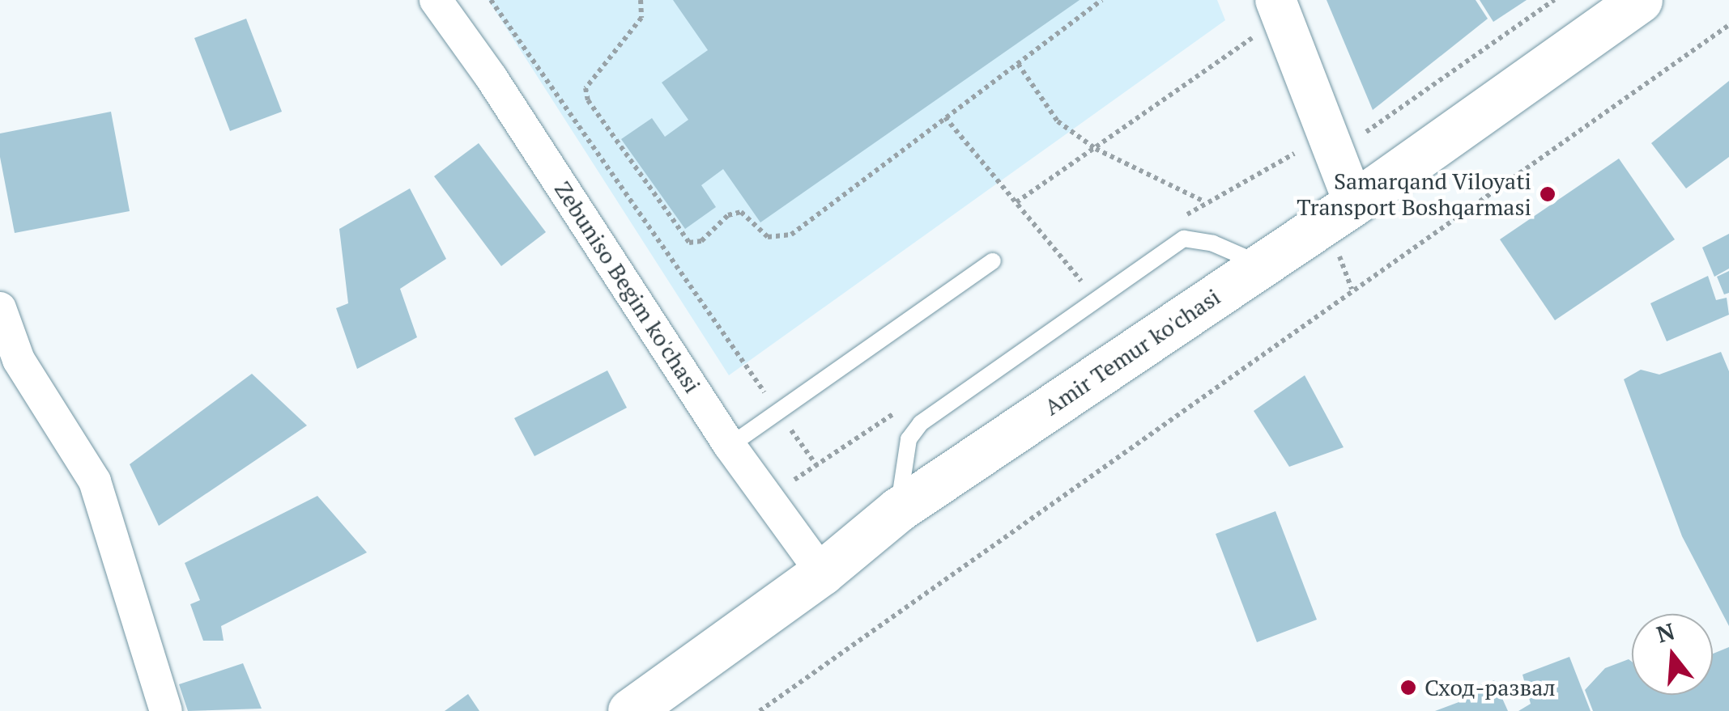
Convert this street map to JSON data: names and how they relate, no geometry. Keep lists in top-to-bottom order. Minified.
{"streets":{"main road":["Amir Temur ko'chasi"],"street":["Zebuniso Begim ko'chasi"]},"crossings":[["Zebuniso Begim ko'chasi","Amir Temur ko'chasi"]],"places":["Samarqand Viloyati Transport Boshqarmasi","Сход-развал"],"north":"top"}
